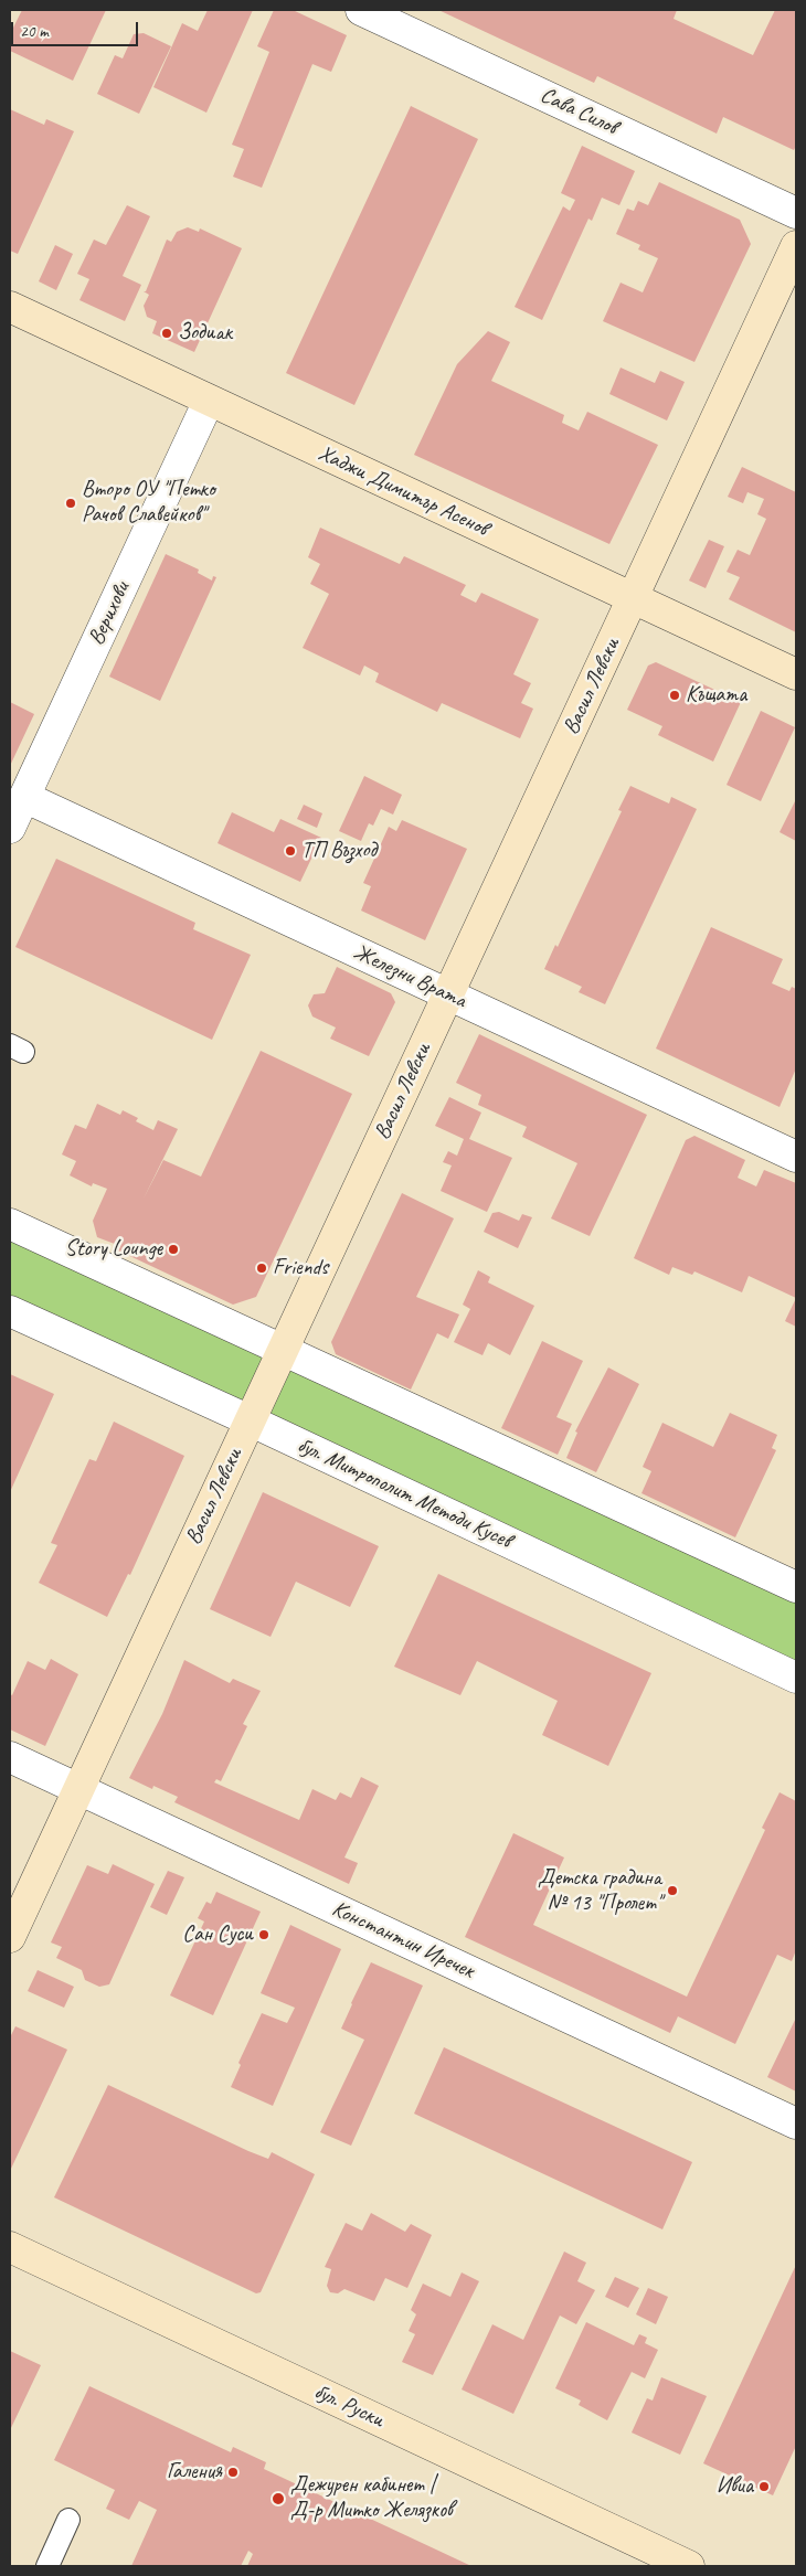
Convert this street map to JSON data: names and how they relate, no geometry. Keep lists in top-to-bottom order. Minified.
{"streets":{"street":["Сава Силов","Хаджи Димитър Асенов","Верихови","Васил Левски","Железни Врата","бул. Митрополит Методи Кусев","Константин Иречек","бул. Руски"]},"crossings":[["Хаджи Димитър Асенов","Верихови"],["Хаджи Димитър Асенов","Васил Левски"],["Верихови","Железни Врата"],["Васил Левски","Железни Врата"],["Васил Левски","бул. Митрополит Методи Кусев"],["Васил Левски","Константин Иречек"]],"places":["Зодиак","Второ ОУ \"Петко Рачов Славейков\"","Къщата","ТП Възход","Story Lounge","Friends","Детска градина № 13 \"Пролет\"","Сан Суси","Галения","Ивиа","Дежурен кабинет | Д-р Митко Желязков"],"scale_bar":"20 m"}
